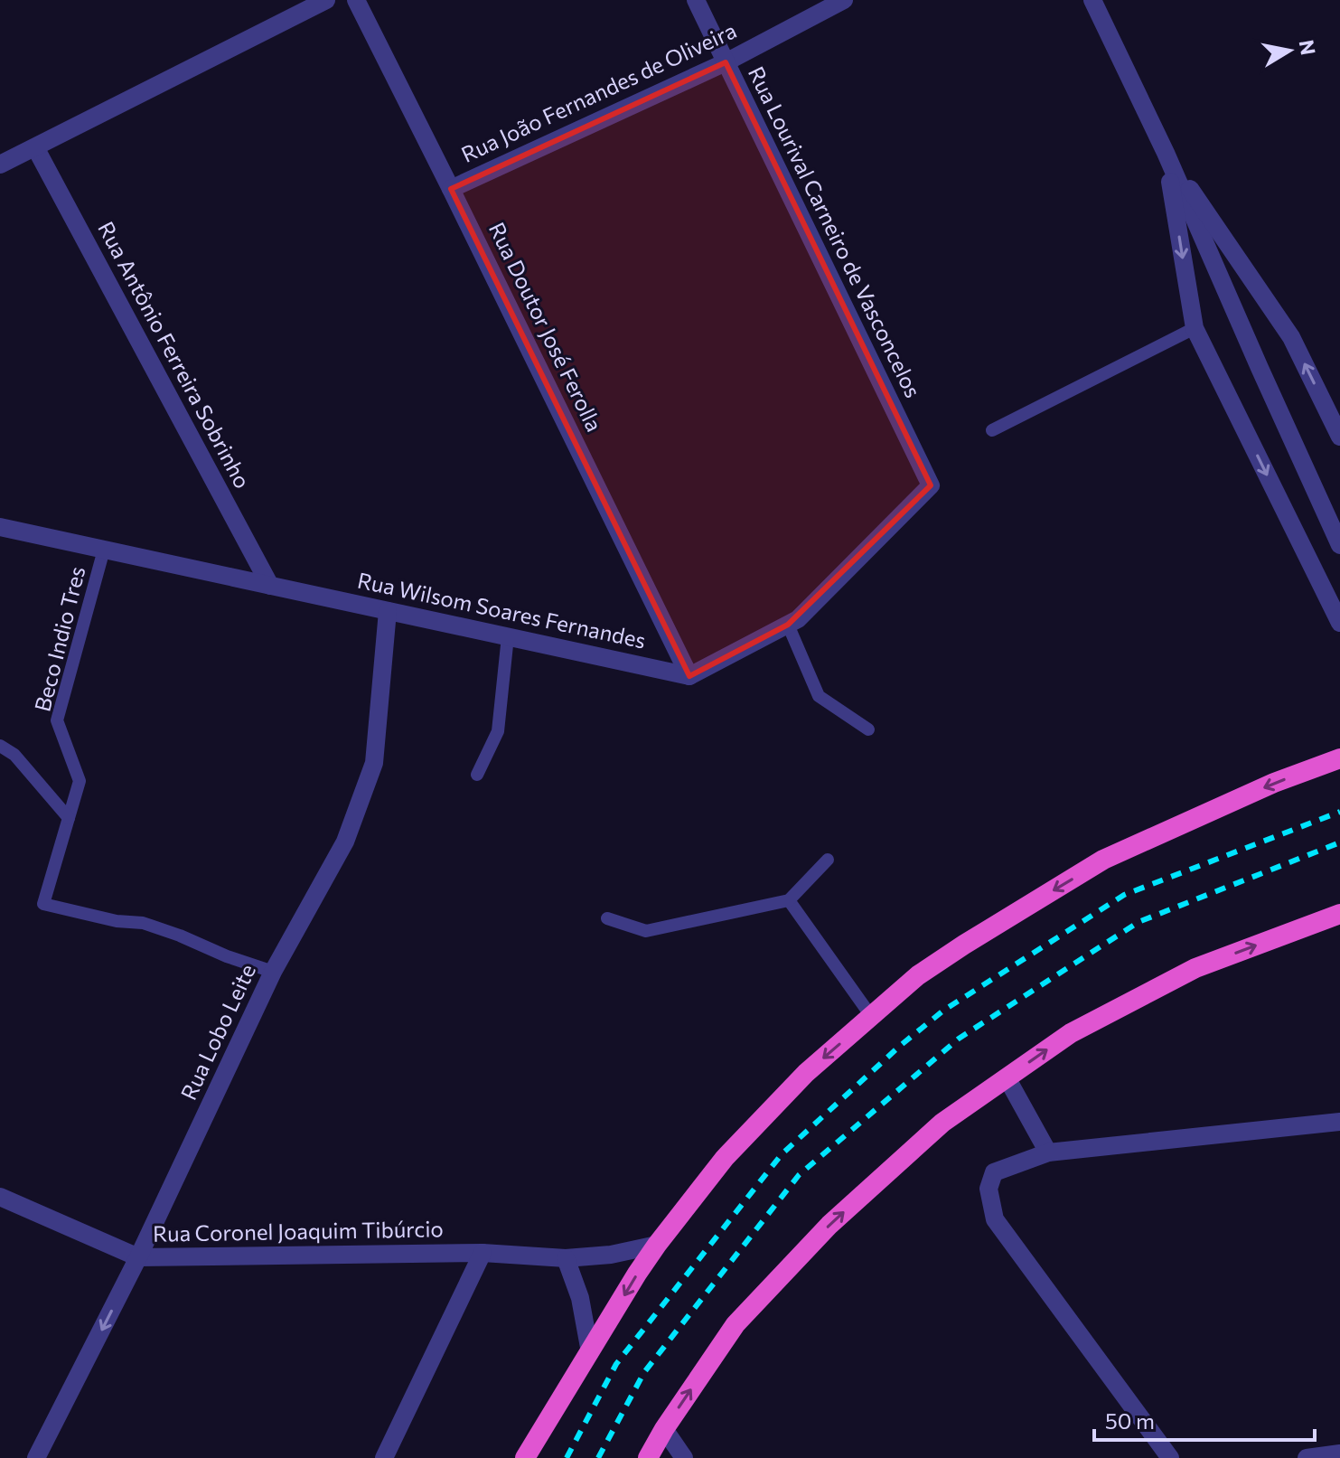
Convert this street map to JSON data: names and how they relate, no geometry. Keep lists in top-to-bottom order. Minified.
{"streets":{"street":["Rua João Fernandes de Oliveira","Rua Lourival Carneiro de Vasconcelos","Rua Doutor José Ferolla","Rua Antônio Ferreira Sobrinho","Rua Wilsom Soares Fernandes","Rua Lobo Leite","Rua Coronel Joaquim Tibúrcio"],"lane":["Beco Indio Tres"]},"crossings":[["Rua João Fernandes de Oliveira","Rua Lourival Carneiro de Vasconcelos"],["Rua João Fernandes de Oliveira","Rua Doutor José Ferolla"],["Rua Doutor José Ferolla","Rua Wilsom Soares Fernandes"],["Rua Antônio Ferreira Sobrinho","Rua Wilsom Soares Fernandes"],["Rua Wilsom Soares Fernandes","Beco Indio Tres"],["Rua Wilsom Soares Fernandes","Rua Lobo Leite"],["Beco Indio Tres","Rua Lobo Leite"],["Rua Lobo Leite","Rua Coronel Joaquim Tibúrcio"]],"scale_bar":"50 m","north":"right"}
